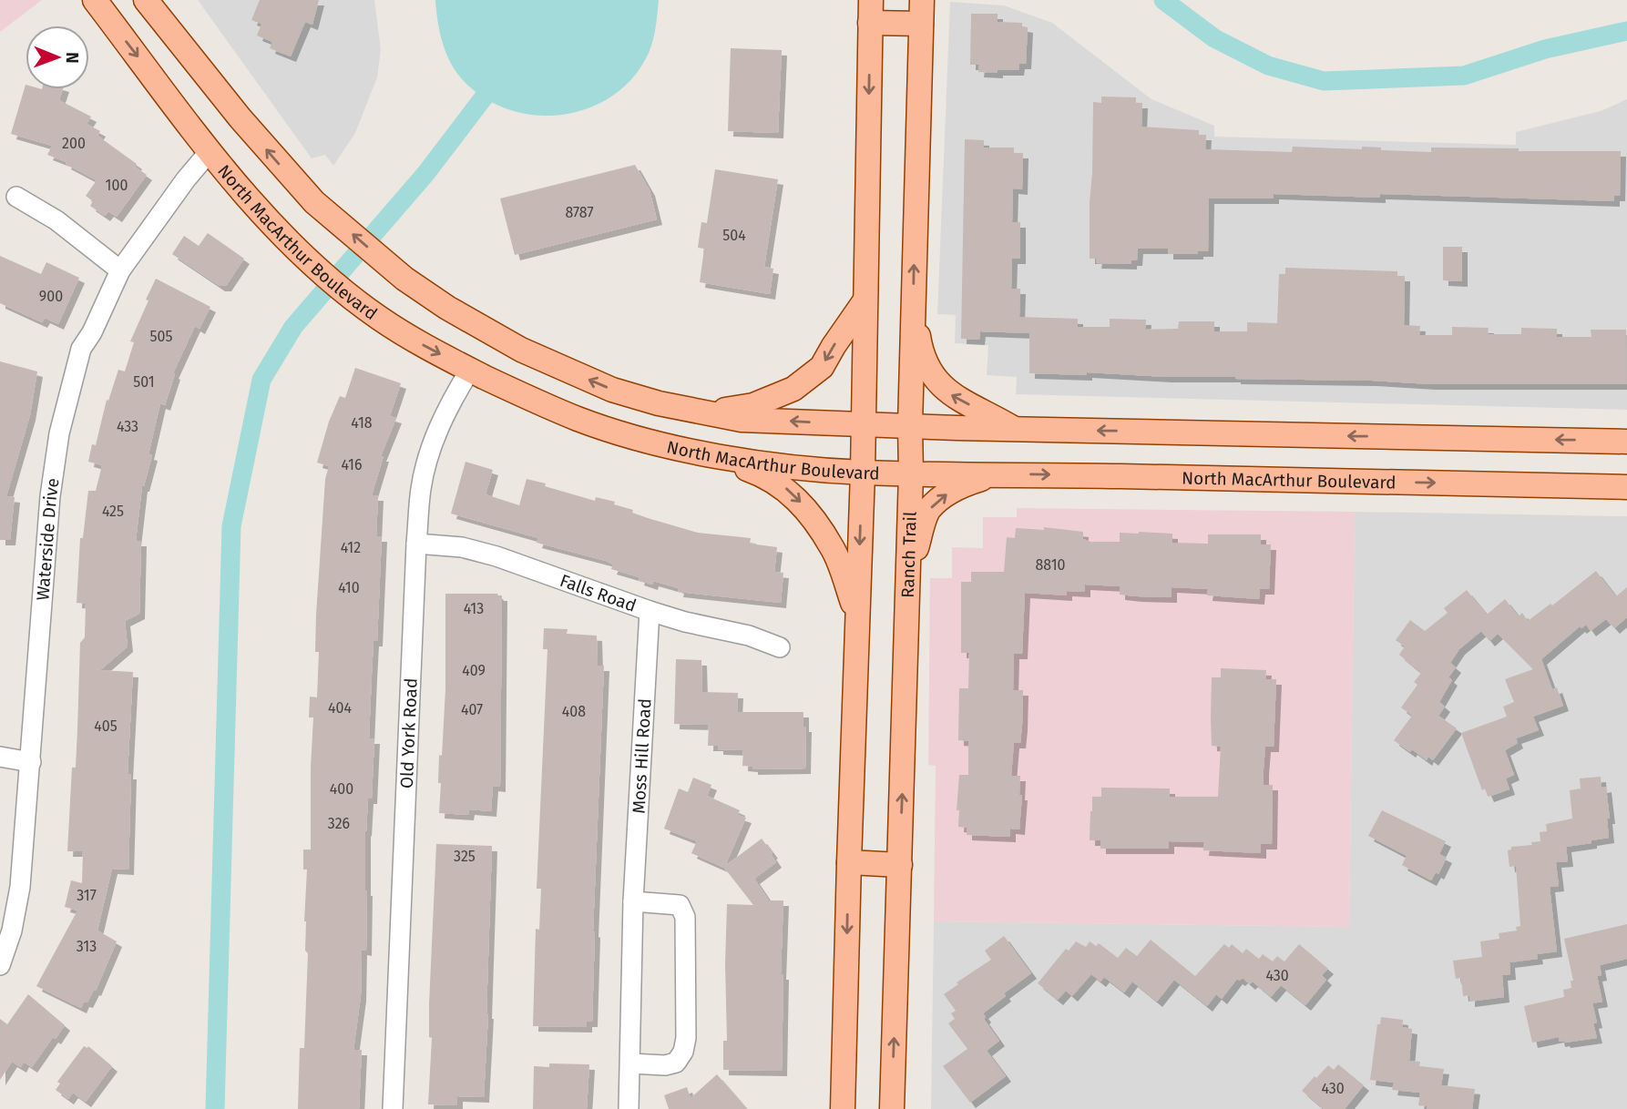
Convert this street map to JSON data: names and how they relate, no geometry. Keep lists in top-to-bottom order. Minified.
{"streets":{"main road":["North MacArthur Boulevard","Ranch Trail"],"street":["Waterside Drive","Falls Road","Old York Road","Moss Hill Road"]},"crossings":[["North MacArthur Boulevard","Waterside Drive"],["North MacArthur Boulevard","Ranch Trail"],["North MacArthur Boulevard","Old York Road"],["Falls Road","Old York Road"],["Falls Road","Moss Hill Road"]],"house_numbers":["200","100","8787","504","900","505","501","418","433","416","425","412","8810","410","413","409","404","407","408","405","400","326","325","317","313","430","430"],"north":"right"}
